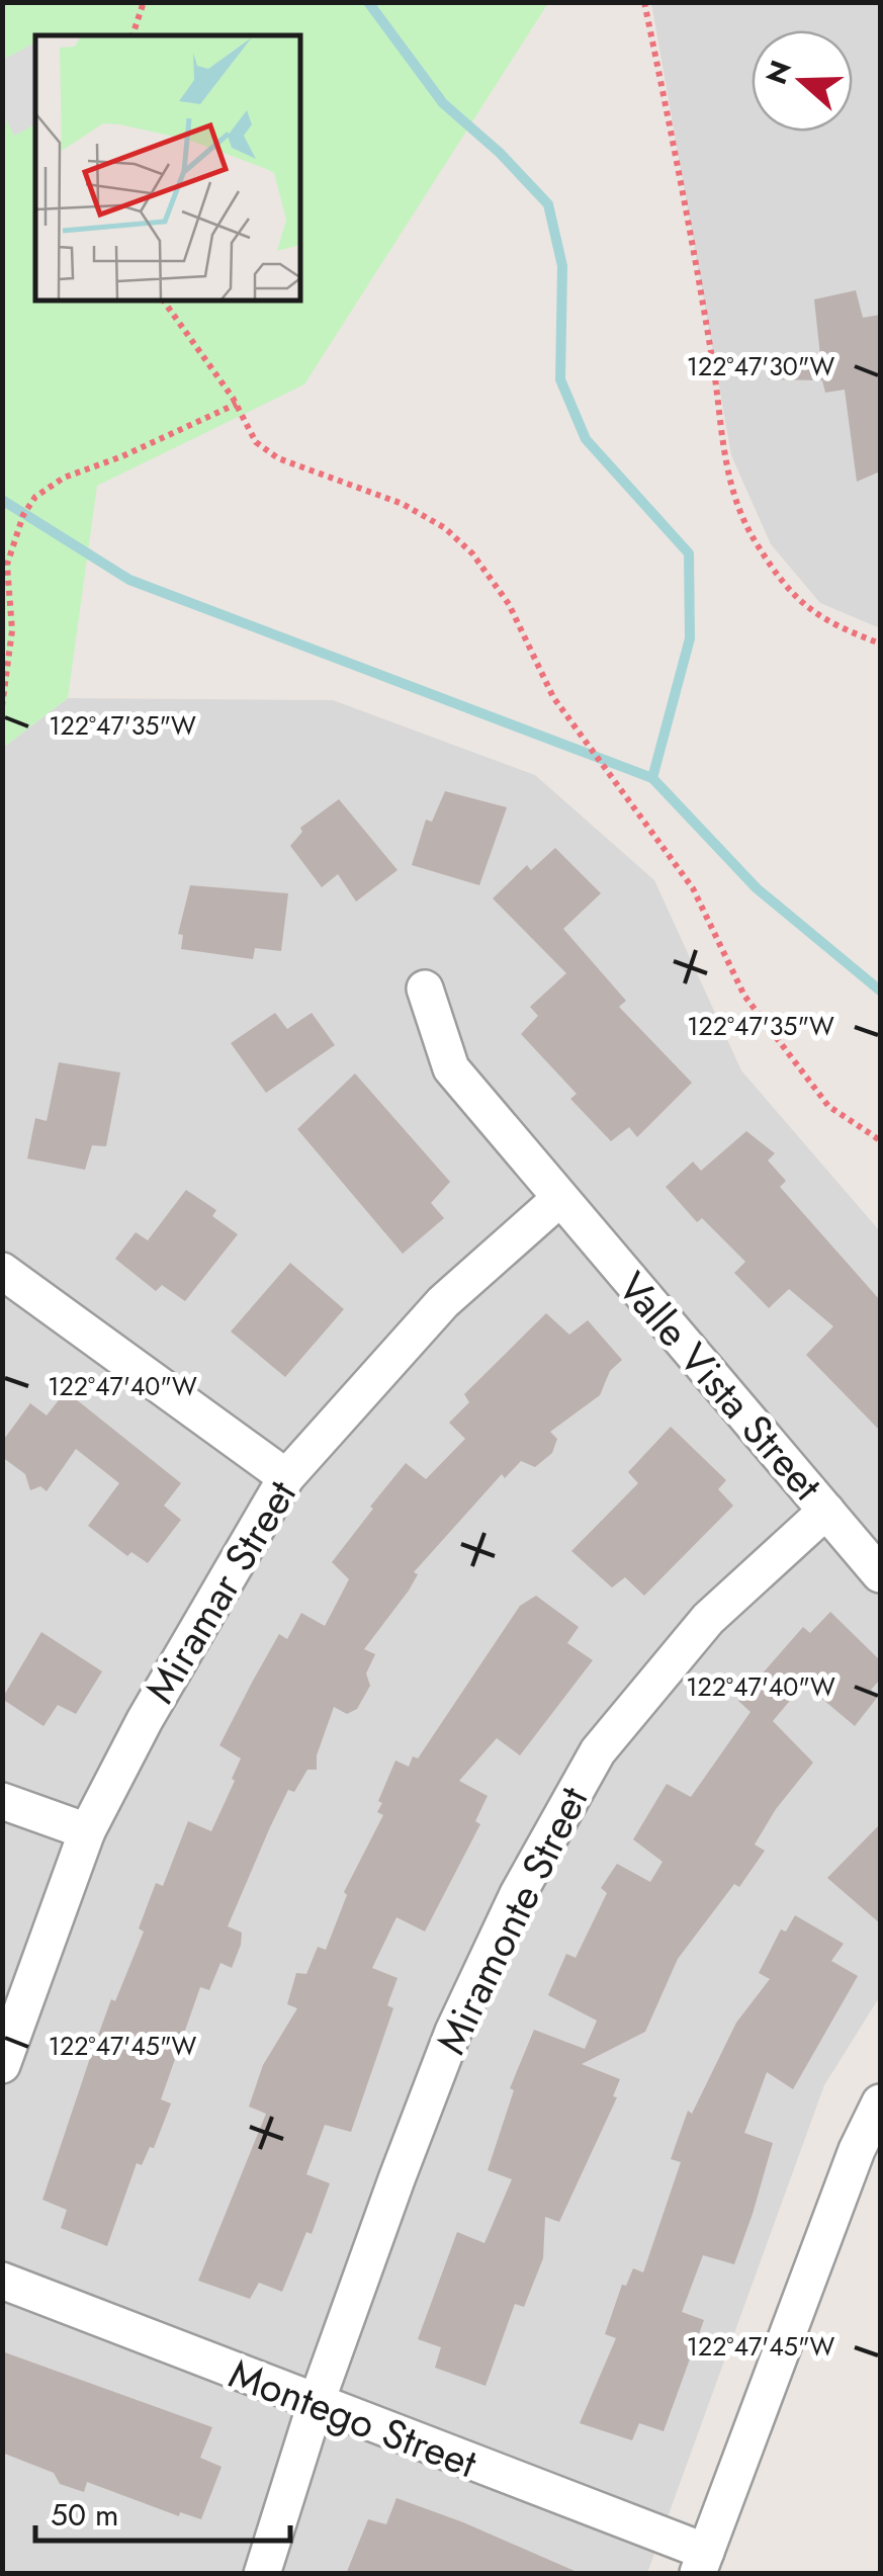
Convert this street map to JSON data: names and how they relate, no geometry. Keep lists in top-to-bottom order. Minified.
{"streets":{"street":["Valle Vista Street","Miramar Street","Miramonte Street","Montego Street"]},"crossings":[["Valle Vista Street","Miramar Street"],["Valle Vista Street","Miramonte Street"],["Miramonte Street","Montego Street"]],"scale_bar":"50 m","north":"left","coordinates":["122°47'30\"W","122°47'35\"W","122°47'40\"W","122°47'45\"W"]}
